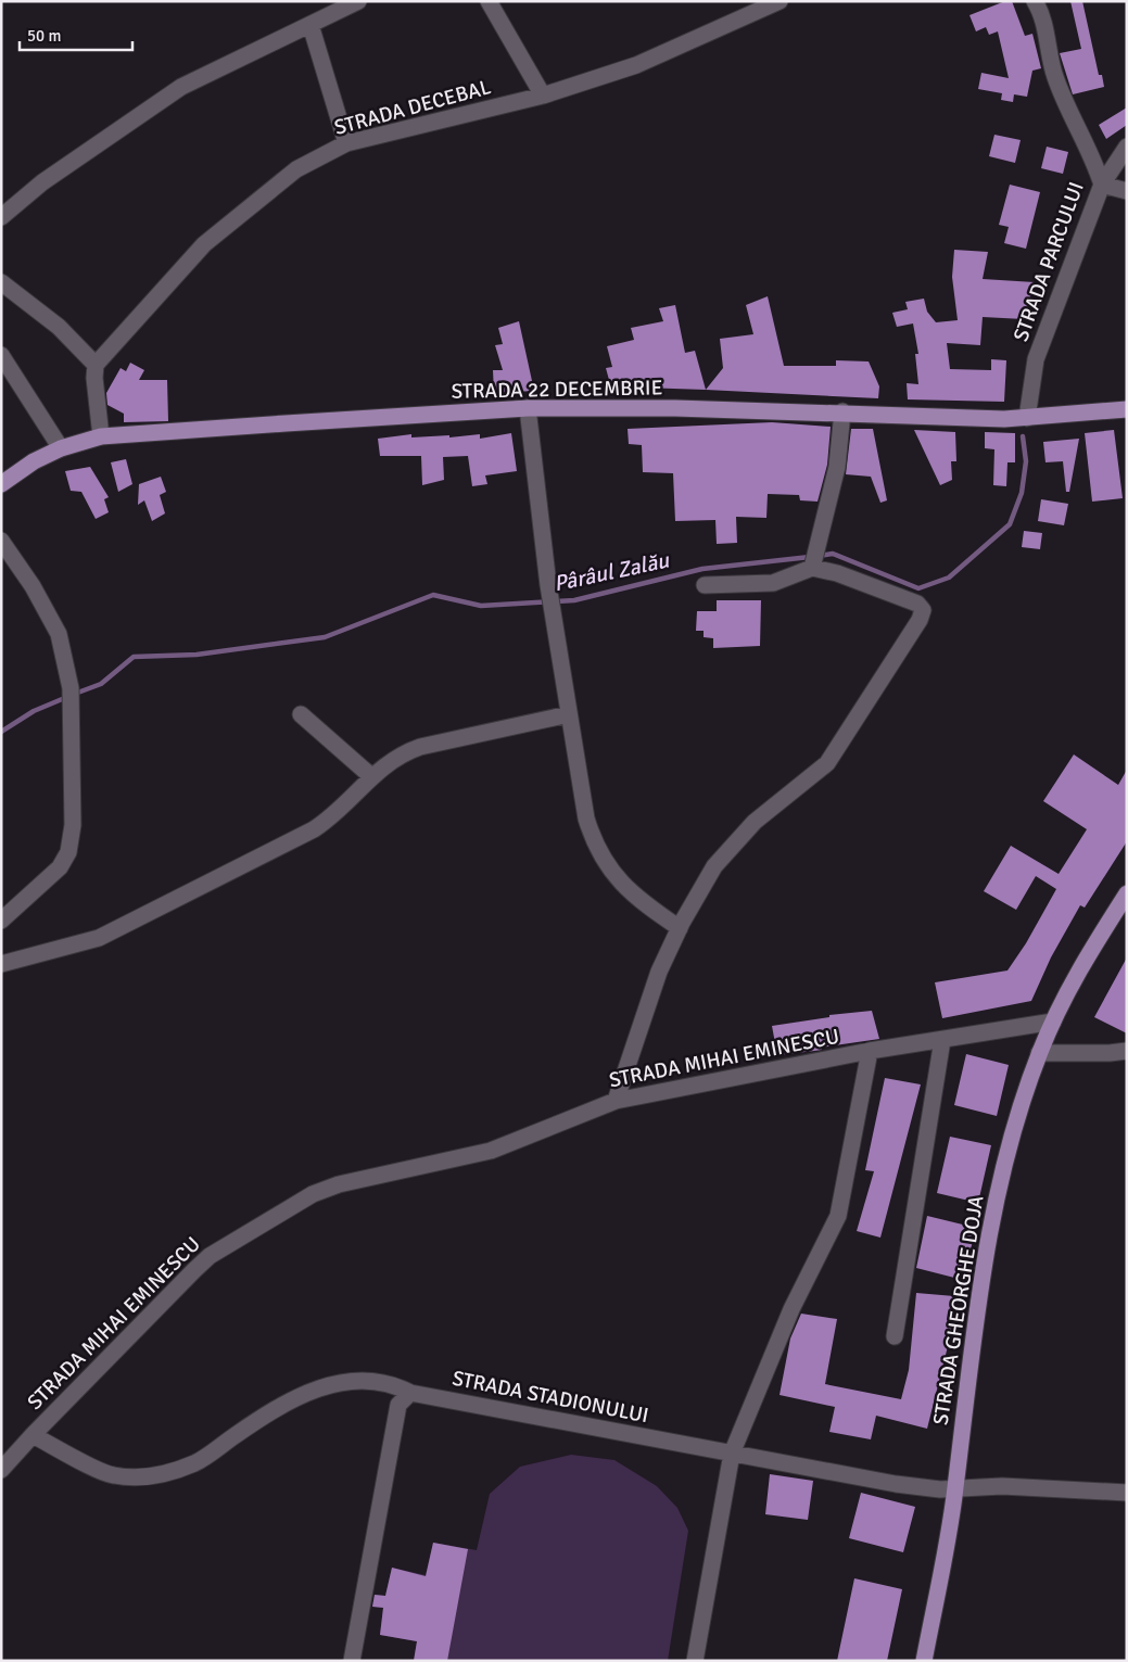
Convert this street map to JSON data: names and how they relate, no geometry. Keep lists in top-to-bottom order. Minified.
{"streets":{"main road":["STRADA 22 DECEMBRIE","STRADA GHEORGHE DOJA"],"street":["STRADA DECEBAL","STRADA PARCULUI","STRADA MIHAI EMINESCU","STRADA STADIONULUI"]},"crossings":[["STRADA PARCULUI","STRADA 22 DECEMBRIE"],["STRADA MIHAI EMINESCU","STRADA GHEORGHE DOJA"],["STRADA MIHAI EMINESCU","STRADA STADIONULUI"],["STRADA GHEORGHE DOJA","STRADA STADIONULUI"]],"water":["Pârâul Zalău"],"scale_bar":"50 m"}
